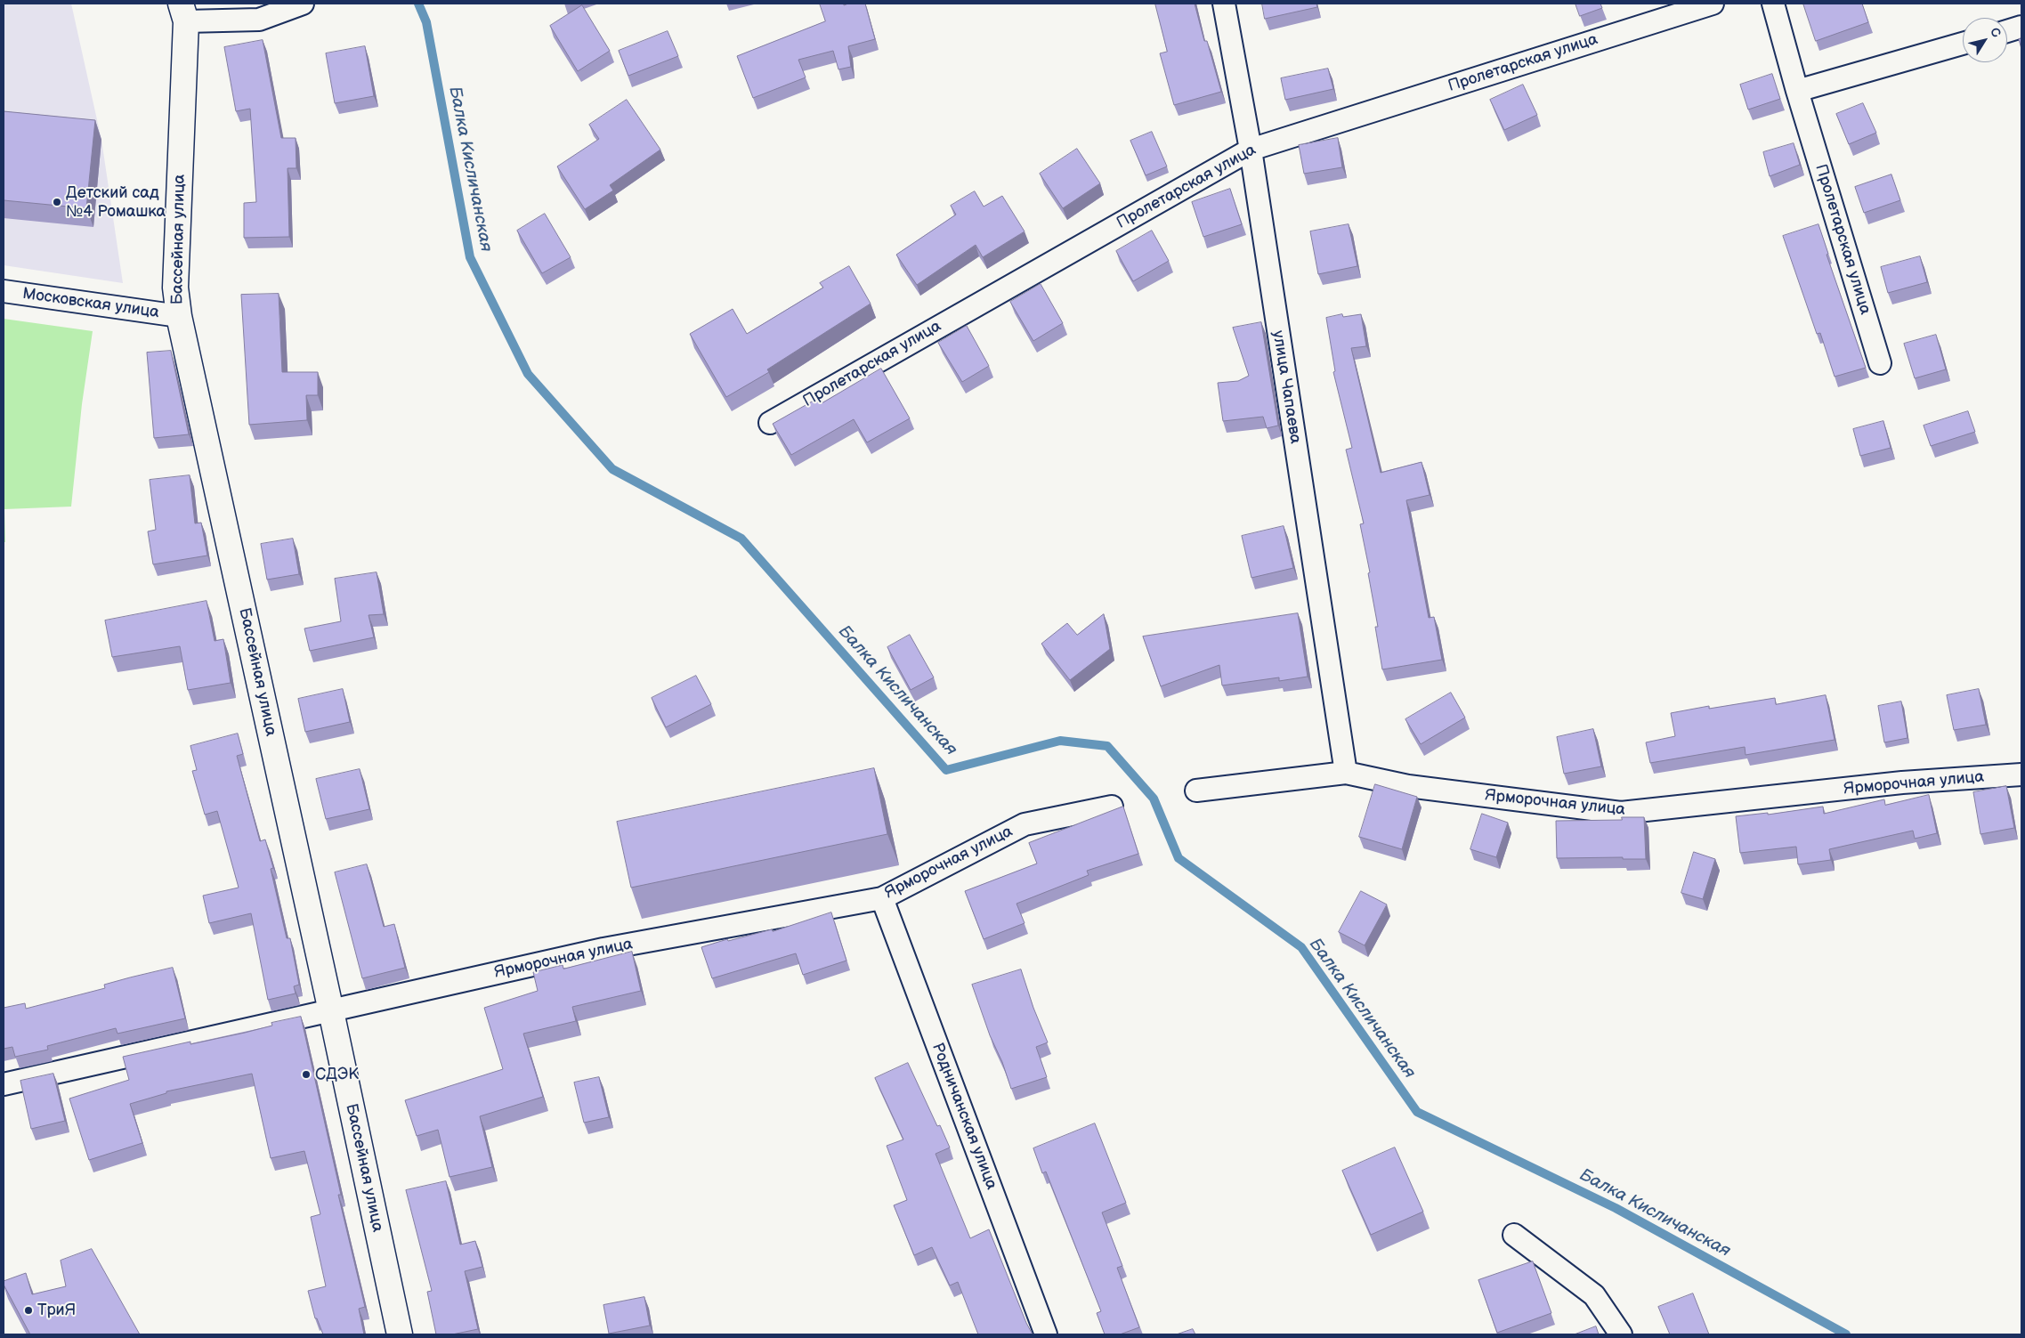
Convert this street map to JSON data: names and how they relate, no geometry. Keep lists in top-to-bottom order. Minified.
{"streets":{"street":["Пролетарская улица","Бассейная улица","Московская улица","улица Чапаева","Ярморочная улица","Родничанская улица"]},"crossings":[["Пролетарская улица","улица Чапаева"],["Бассейная улица","Московская улица"],["Бассейная улица","Ярморочная улица"],["улица Чапаева","Ярморочная улица"],["Ярморочная улица","Родничанская улица"]],"water":["Балка Кисличанская"],"places":["Детский сад №4 Ромашка","СДЭК","ТриЯ"],"north":"top right"}
